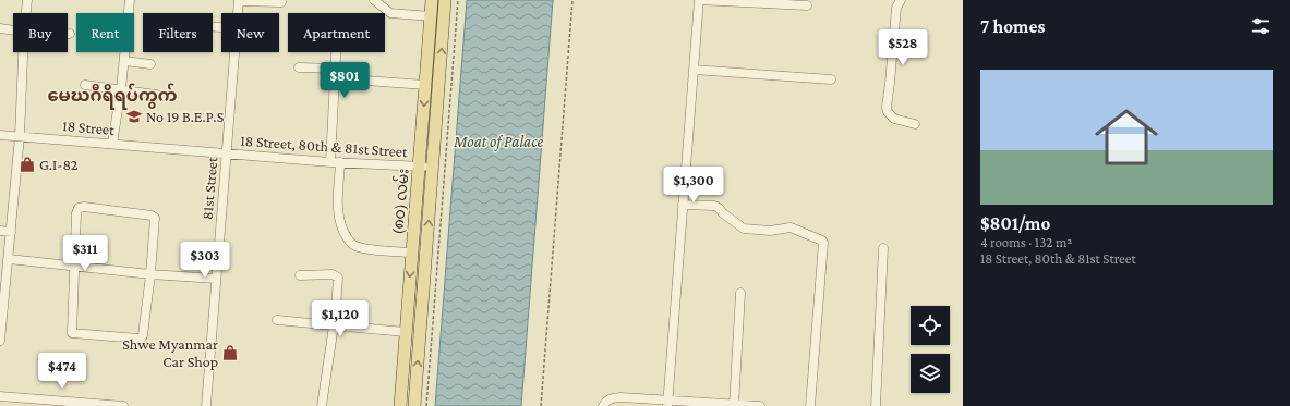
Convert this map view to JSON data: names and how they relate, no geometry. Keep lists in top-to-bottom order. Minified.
{"streets":{"main road":["(၈၀) လမ်း"],"street":["18 Street","18 Street, 80th & 81st Street","81st Street"]},"crossings":[["18 Street","18 Street, 80th & 81st Street"],["18 Street","81st Street"],["18 Street, 80th & 81st Street","81st Street"],["18 Street, 80th & 81st Street","(၈၀) လမ်း"]],"districts":["မေဃဂီရိရပ်ကွက်"],"water":["Moat of Palace"],"places":{"school or university":["No 19 B.E.P.S"],"shop":["G.I-82","Shwe Myanmar Car Shop"]},"page":{"heading":"7 homes","chip":["Buy","Rent","Filters","New","Apartment"],"price":["$528","$801","$1,300","$311","$303","$1,120","$474"],"list":[{"name":"$801/mo","note":"4 rooms · 132 m² · 18 Street, 80th & 81st Street"}]}}
